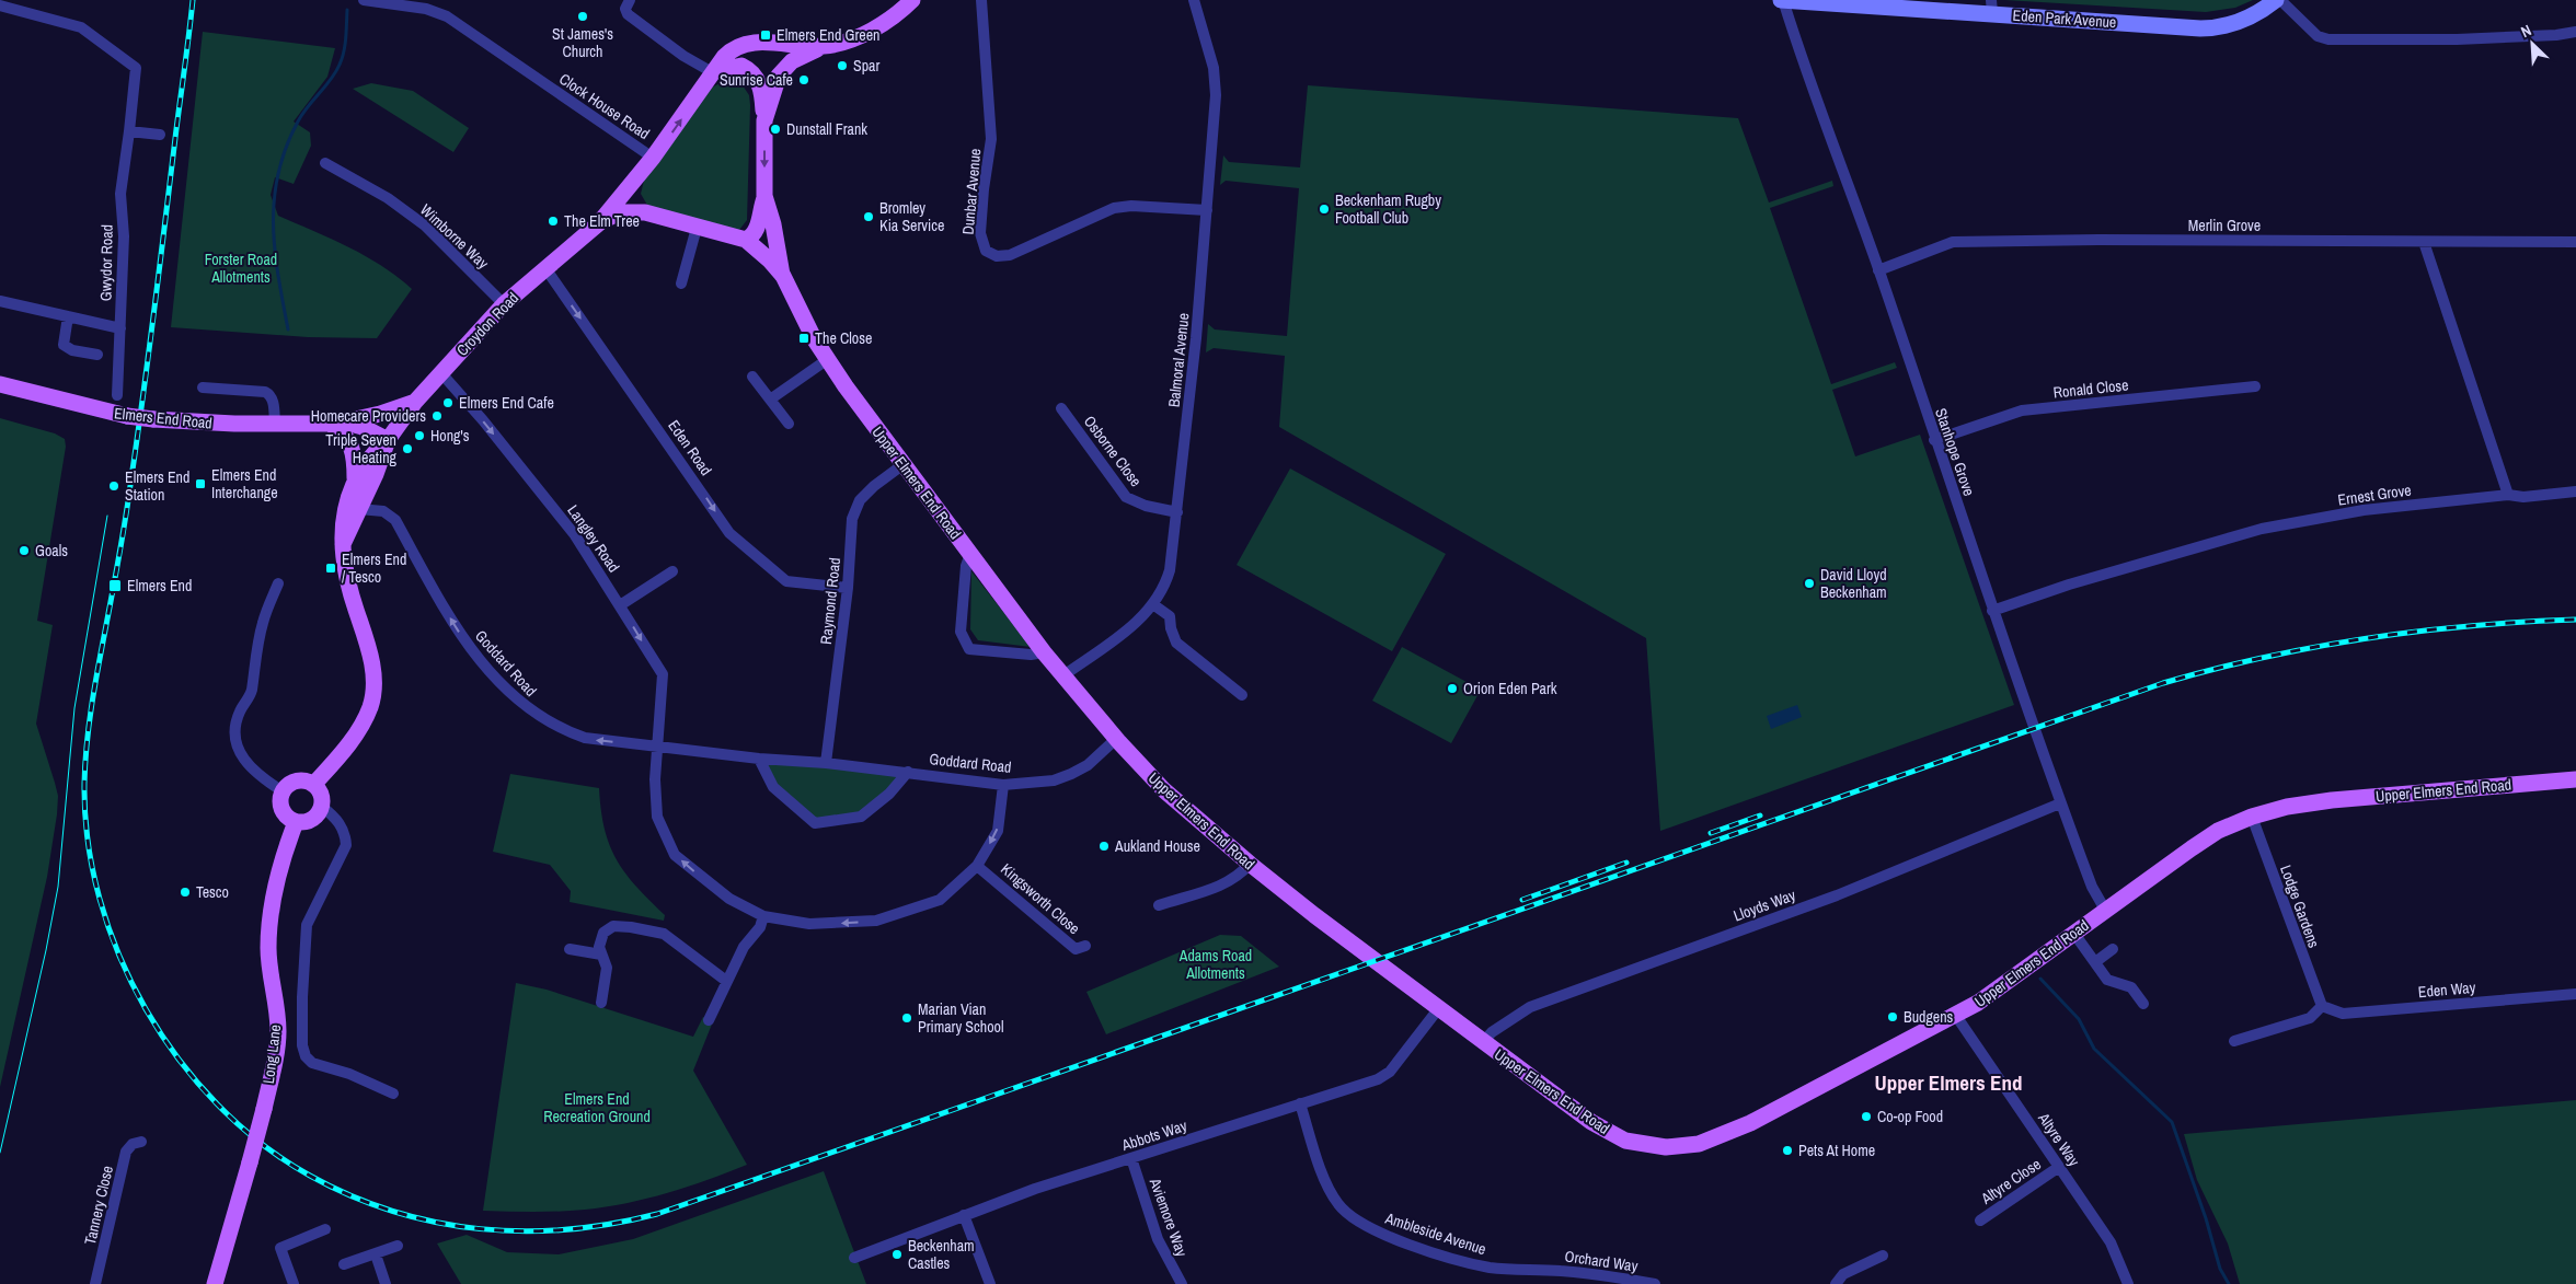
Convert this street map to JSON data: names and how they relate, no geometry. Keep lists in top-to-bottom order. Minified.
{"streets":{"main road":["Croydon Road","Elmers End Road","Upper Elmers End Road","Long Lane"],"street":["Eden Park Avenue","Clock House Road","Dunbar Avenue","Merlin Grove","Wimborne Way","Gwydor Road","Balmoral Avenue","Ronald Close","Eden Road","Osborne Close","Stanhope Grove","Ernest Grove","Langley Road","Raymond Road","Goddard Road","Kingsworth Close","Lloyds Way","Lodge Gardens","Eden Way","Abbots Way","Altyre Way","Altyre Close","Tannery Close","Aviemore Way","Ambleside Avenue","Orchard Way"]},"crossings":[["Eden Park Avenue","Stanhope Grove"],["Clock House Road","Croydon Road"],["Dunbar Avenue","Balmoral Avenue"],["Merlin Grove","Stanhope Grove"],["Wimborne Way","Croydon Road"],["Croydon Road","Elmers End Road"],["Croydon Road","Eden Road"],["Croydon Road","Langley Road"],["Croydon Road","Goddard Road"],["Croydon Road","Long Lane"],["Balmoral Avenue","Osborne Close"],["Balmoral Avenue","Upper Elmers End Road"],["Ronald Close","Stanhope Grove"],["Eden Road","Raymond Road"],["Stanhope Grove","Upper Elmers End Road"],["Stanhope Grove","Ernest Grove"],["Stanhope Grove","Lloyds Way"],["Upper Elmers End Road","Raymond Road"],["Upper Elmers End Road","Goddard Road"],["Upper Elmers End Road","Lloyds Way"],["Upper Elmers End Road","Lodge Gardens"],["Upper Elmers End Road","Abbots Way"],["Upper Elmers End Road","Altyre Way"],["Langley Road","Goddard Road"],["Langley Road","Kingsworth Close"],["Raymond Road","Goddard Road"],["Lodge Gardens","Eden Way"],["Abbots Way","Aviemore Way"],["Abbots Way","Ambleside Avenue"],["Altyre Way","Altyre Close"],["Ambleside Avenue","Orchard Way"]],"one_way":["Eden Road","Goddard Road"],"districts":["Upper Elmers End"],"parks":["Forster Road Allotments","Adams Road Allotments","Elmers End Recreation Ground"],"places":{"other":["St James's Church","Spar","Sunrise Cafe","Dunstall Frank","Beckenham Rugby Football Club","Bromley Kia Service","The Elm Tree","Elmers End Cafe","Homecare Providers","Hong's","Triple Seven Heating","Elmers End Station","Goals","David Lloyd Beckenham","Orion Eden Park","Aukland House","Tesco","Budgens","Marian Vian Primary School","Co-op Food","Pets At Home","Beckenham Castles"],"transit":["Elmers End Green","The Close","Elmers End Interchange","Elmers End / Tesco","Elmers End"]},"north":"top left"}
